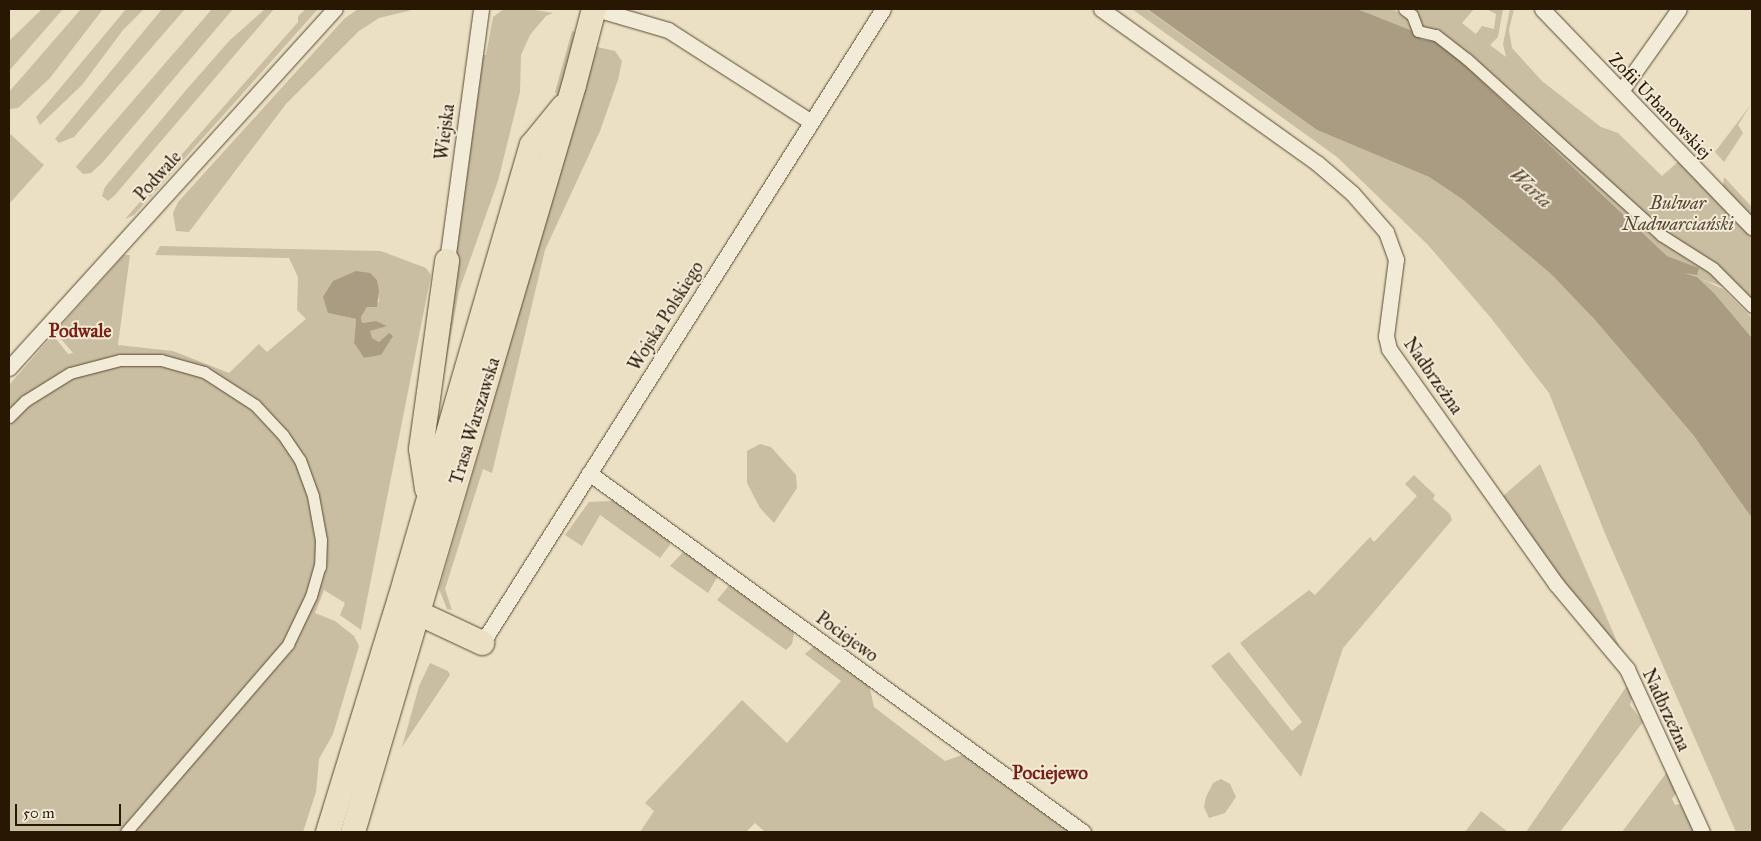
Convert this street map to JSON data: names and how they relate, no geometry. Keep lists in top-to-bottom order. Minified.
{"streets":{"main road":["Trasa Warszawska"],"street":["Zofii Urbanowskiej","Wiejska","Podwale","Wojska Polskiego","Nadbrzeżna","Pociejewo"]},"crossings":[["Wojska Polskiego","Pociejewo"]],"districts":["Podwale","Pociejewo"],"water":["Warta"],"parks":["Bulwar Nadwarciański"],"scale_bar":"50 m"}
